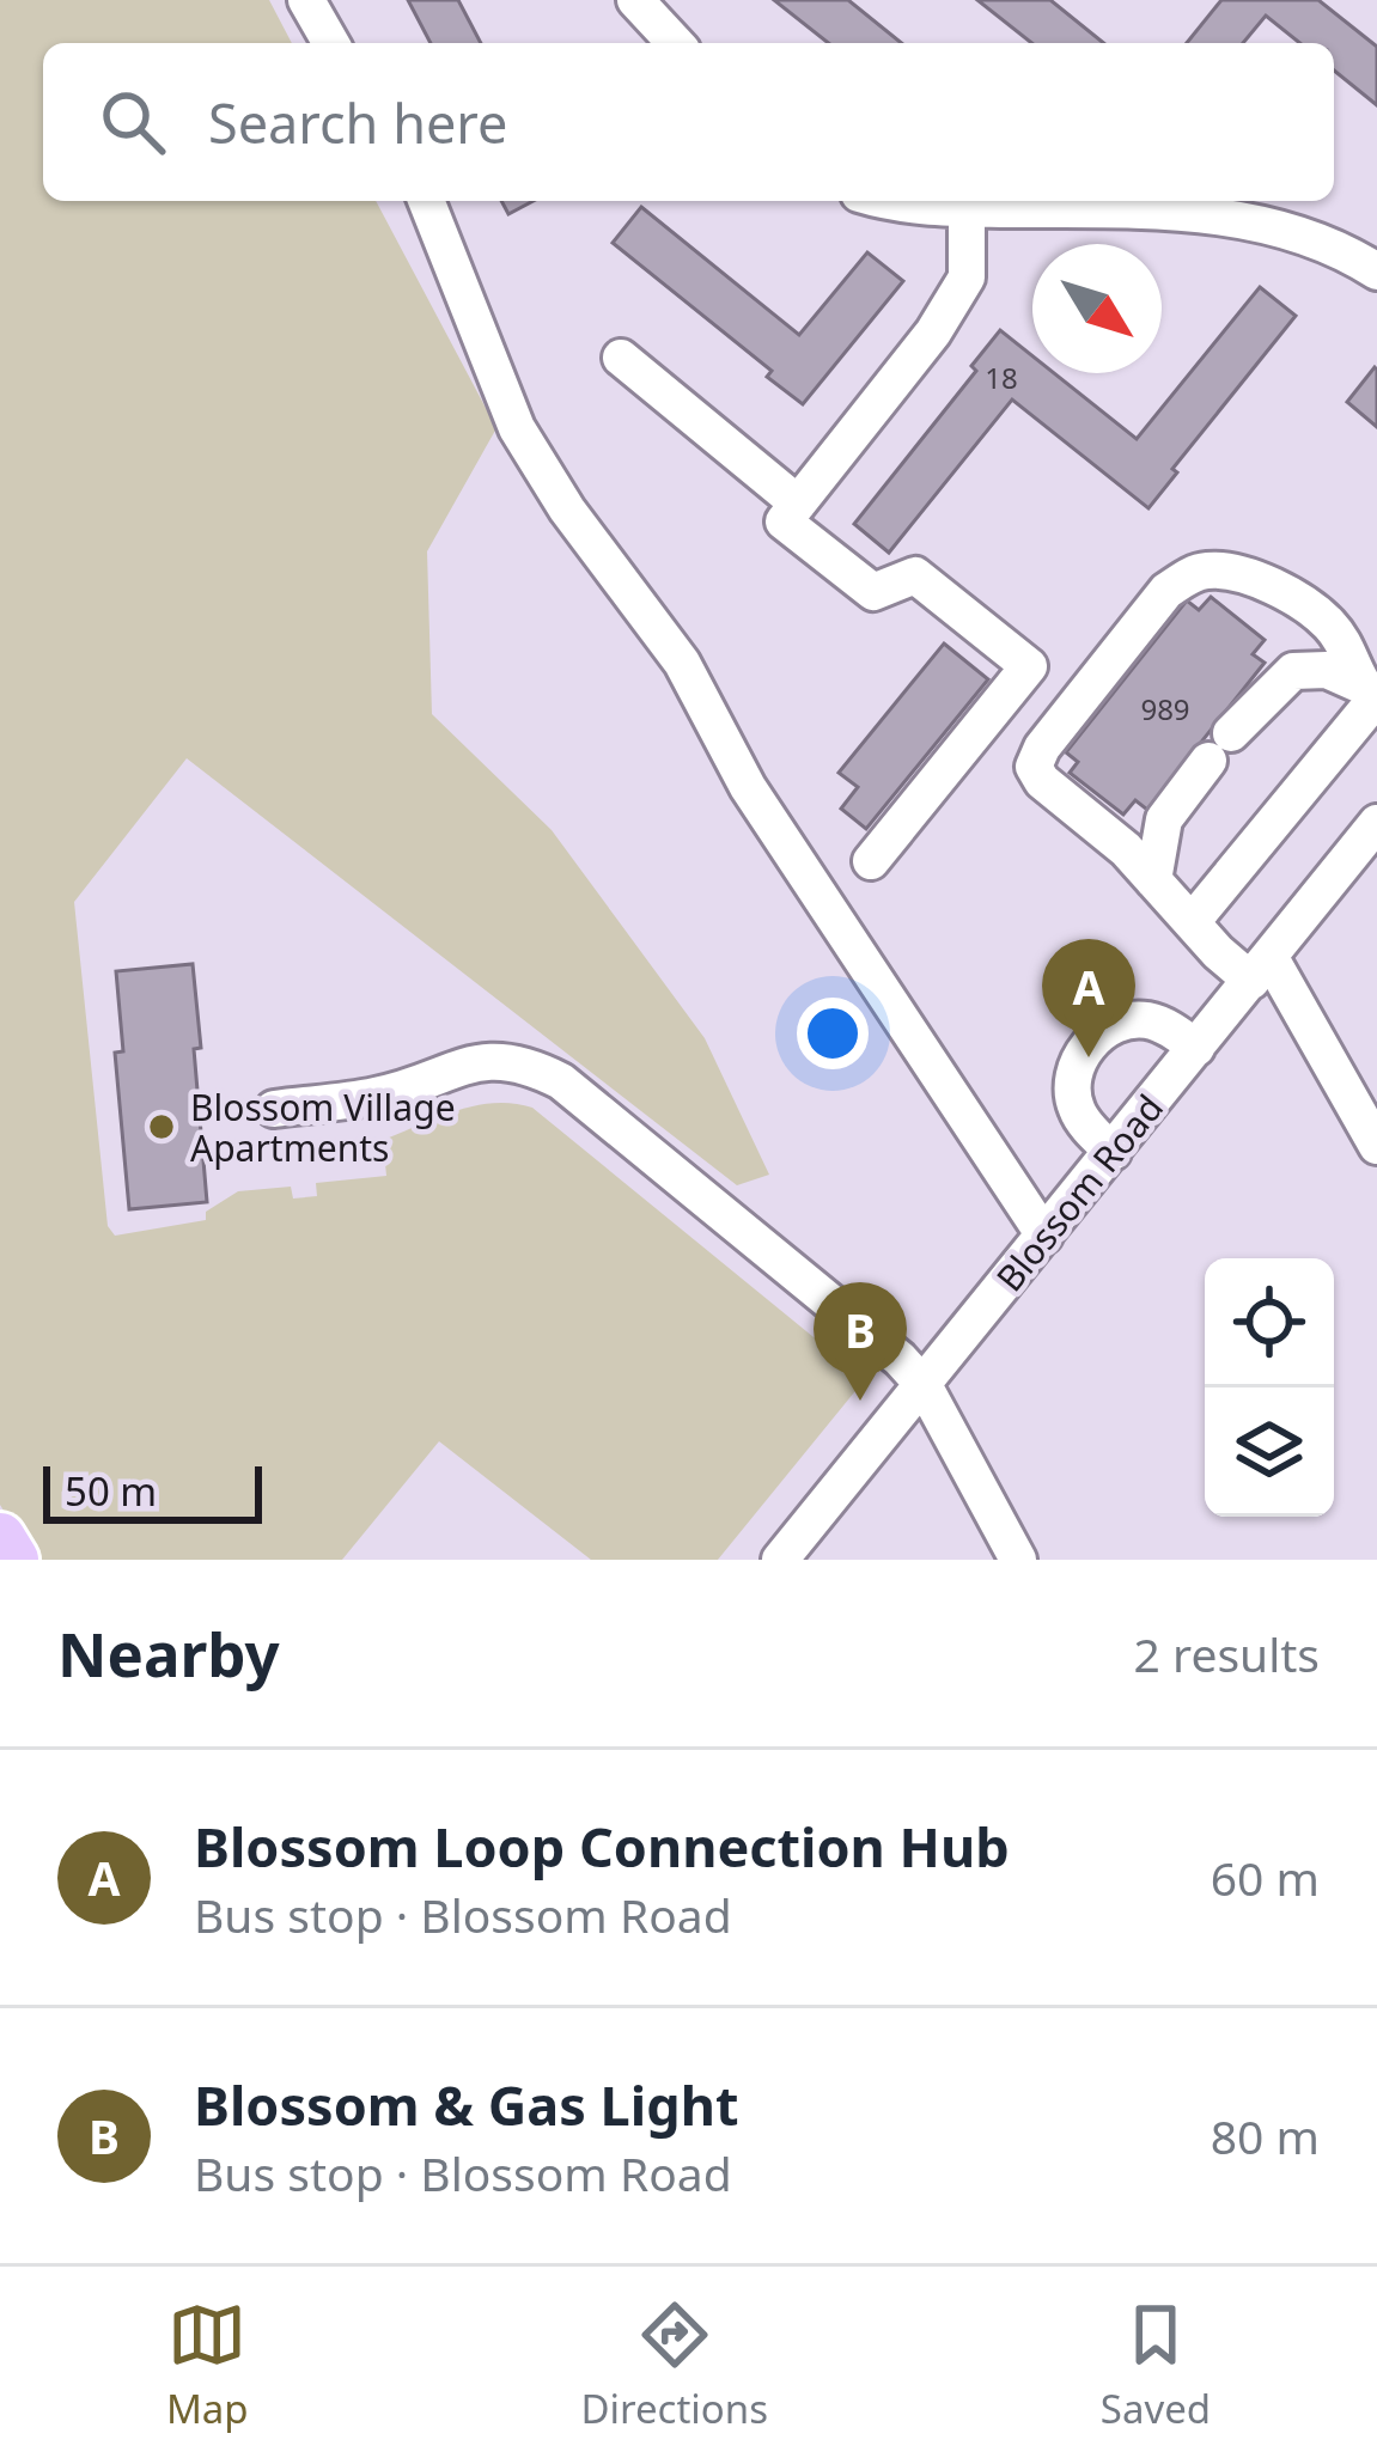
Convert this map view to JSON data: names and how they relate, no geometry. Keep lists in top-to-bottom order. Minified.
{"streets":{"street":["Blossom Road"]},"places":["Blossom Village Apartments"],"house_numbers":["18","989"],"scale_bar":"50 m","north":"bottom right","page":{"search":"Search here","pins":["A","B"],"scale":"50 m","heading":["Nearby","2 results"],"list":[{"mark":"A","name":"Blossom Loop Connection Hub","note":"Bus stop · Blossom Road","value":"60 m"},{"mark":"B","name":"Blossom & Gas Light","note":"Bus stop · Blossom Road","value":"80 m"}],"nav":["Map","Directions","Saved"]}}
